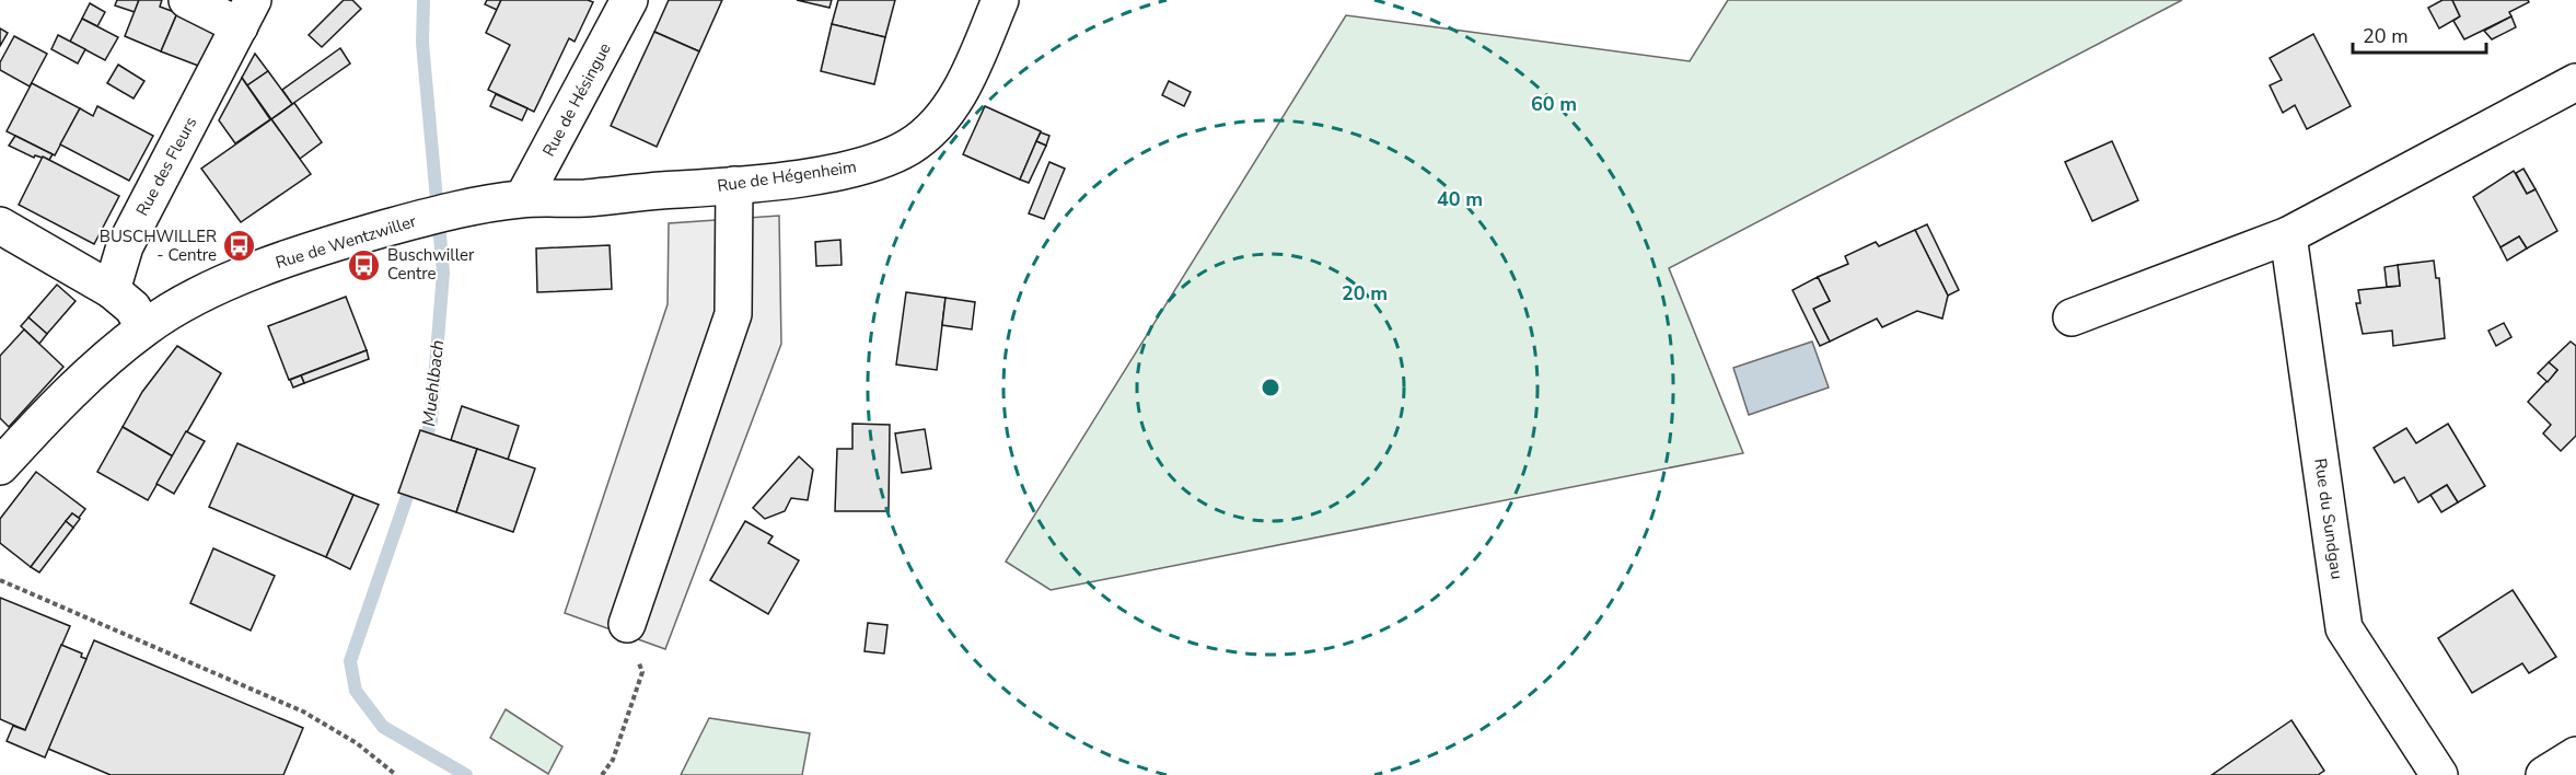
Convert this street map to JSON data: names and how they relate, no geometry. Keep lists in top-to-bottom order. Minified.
{"streets":{"street":["Rue de Hésingue","Rue des Fleurs","Rue de Hégenheim","Rue de Wentzwiller","Rue du Sundgau"]},"crossings":[["Rue de Hésingue","Rue de Hégenheim"],["Rue de Hésingue","Rue de Wentzwiller"],["Rue de Hégenheim","Rue de Wentzwiller"]],"water":["Muehlbach"],"places":{"bus stop":["BUSCHWILLER - Centre","Buschwiller Centre"]},"scale_bar":"20 m","rings":["60 m","40 m","20 m"]}
